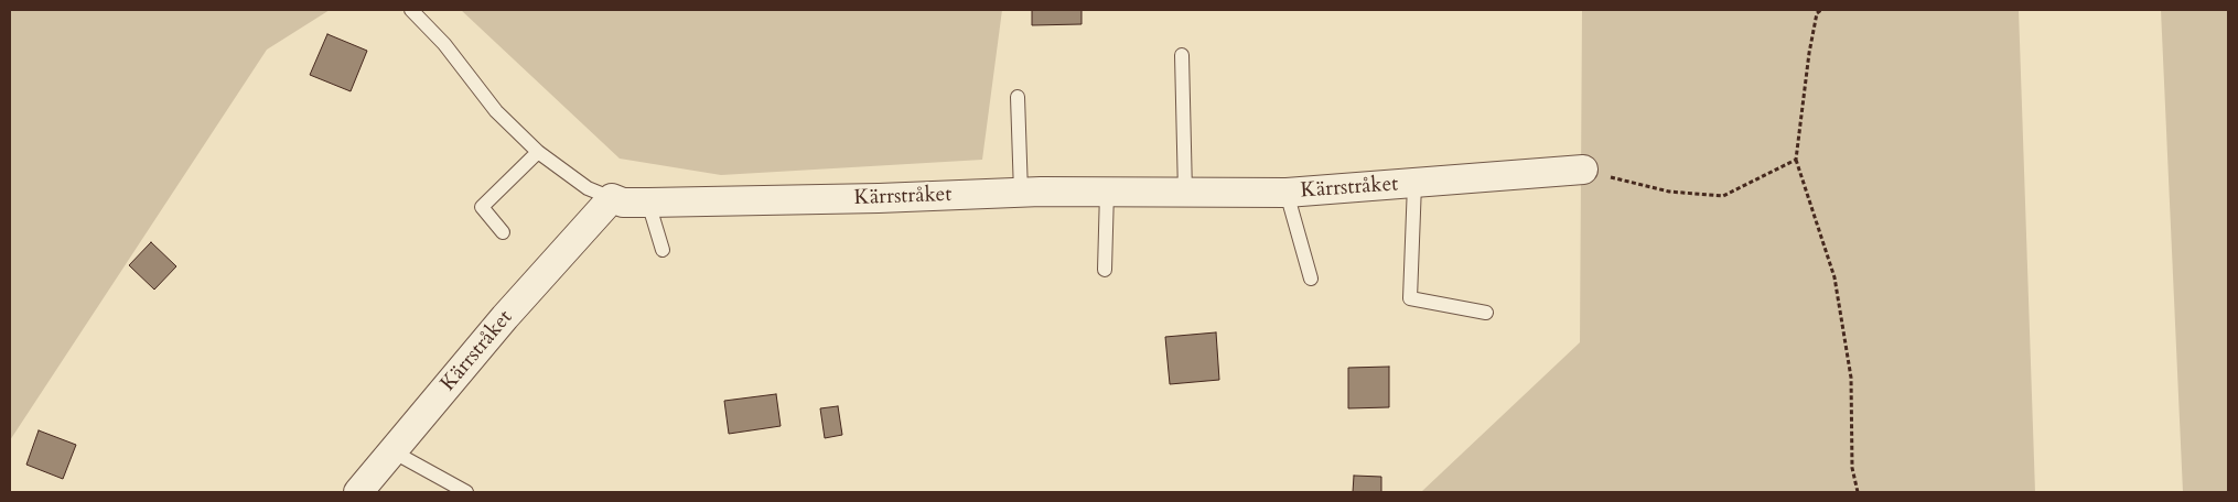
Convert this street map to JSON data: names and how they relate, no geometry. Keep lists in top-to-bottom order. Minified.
{"streets":{"street":["Kärrstråket"]}}
